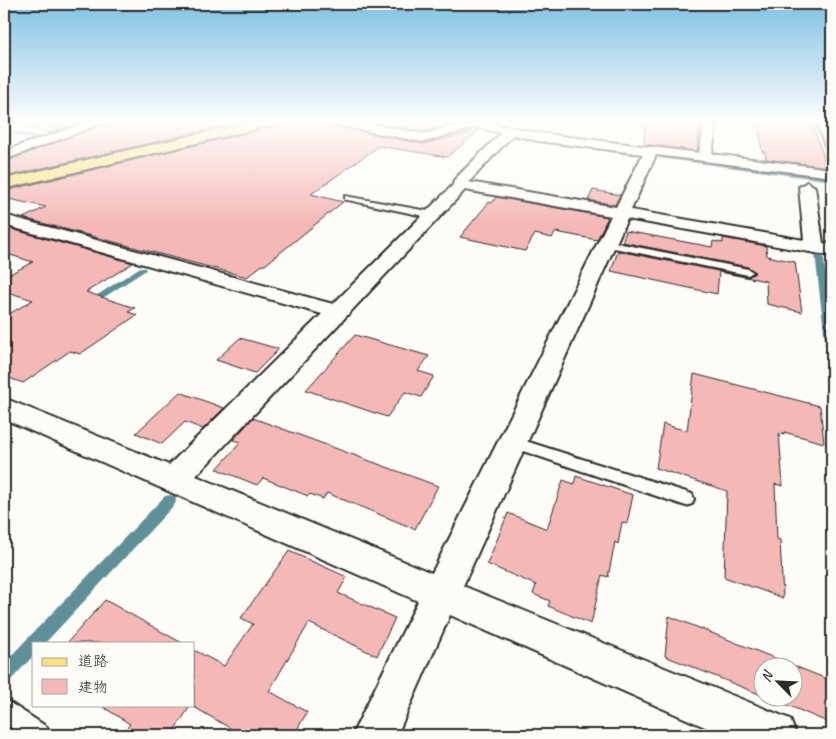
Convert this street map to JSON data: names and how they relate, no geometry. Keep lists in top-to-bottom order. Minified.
{"legend":["道路","建物"],"north":"top left"}
